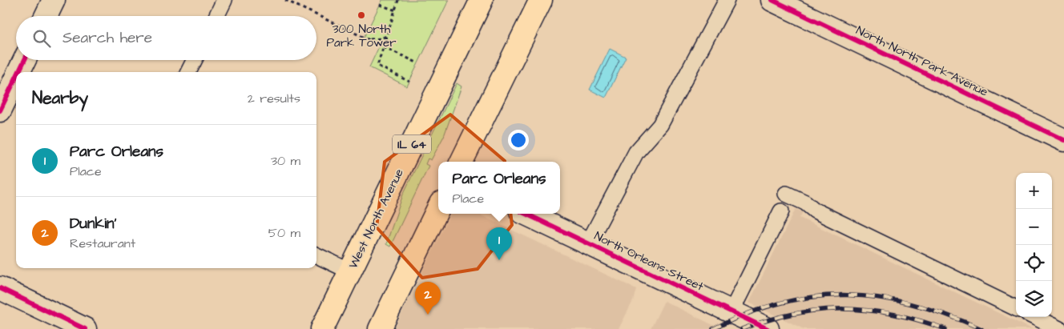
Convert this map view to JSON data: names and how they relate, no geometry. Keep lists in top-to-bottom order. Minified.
{"streets":{"main road":["IL 64","West North Avenue"],"street":["North North Park Avenue","North Orleans Street"]},"places":["300 North Park Tower"],"page":{"search":"Search here","heading":["Nearby","2 results"],"list":[{"mark":"1","name":"Parc Orleans","note":"Place","value":"30 m"},{"mark":"2","name":"Dunkin'","note":"Restaurant","value":"50 m"}],"popup":["Parc Orleans","Place"],"map_buttons":["+","−"],"pins":["1","2"]}}
